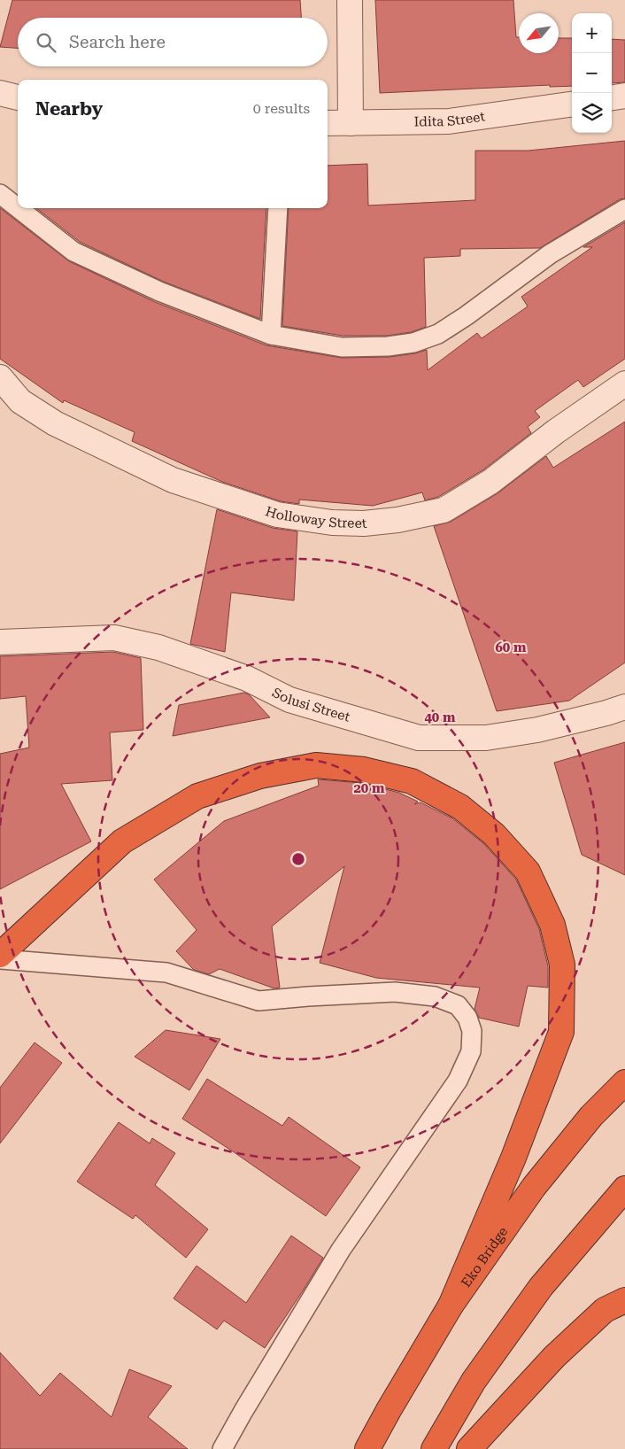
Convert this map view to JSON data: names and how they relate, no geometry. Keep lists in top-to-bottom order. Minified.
{"streets":{"highway":["Eko Bridge"],"street":["Idita Street","Holloway Street","Solusi Street"]},"north":"bottom left","page":{"map_buttons":["+","−"],"search":"Search here","heading":["Nearby","0 results"]},"rings":["60 m","40 m","20 m"]}
